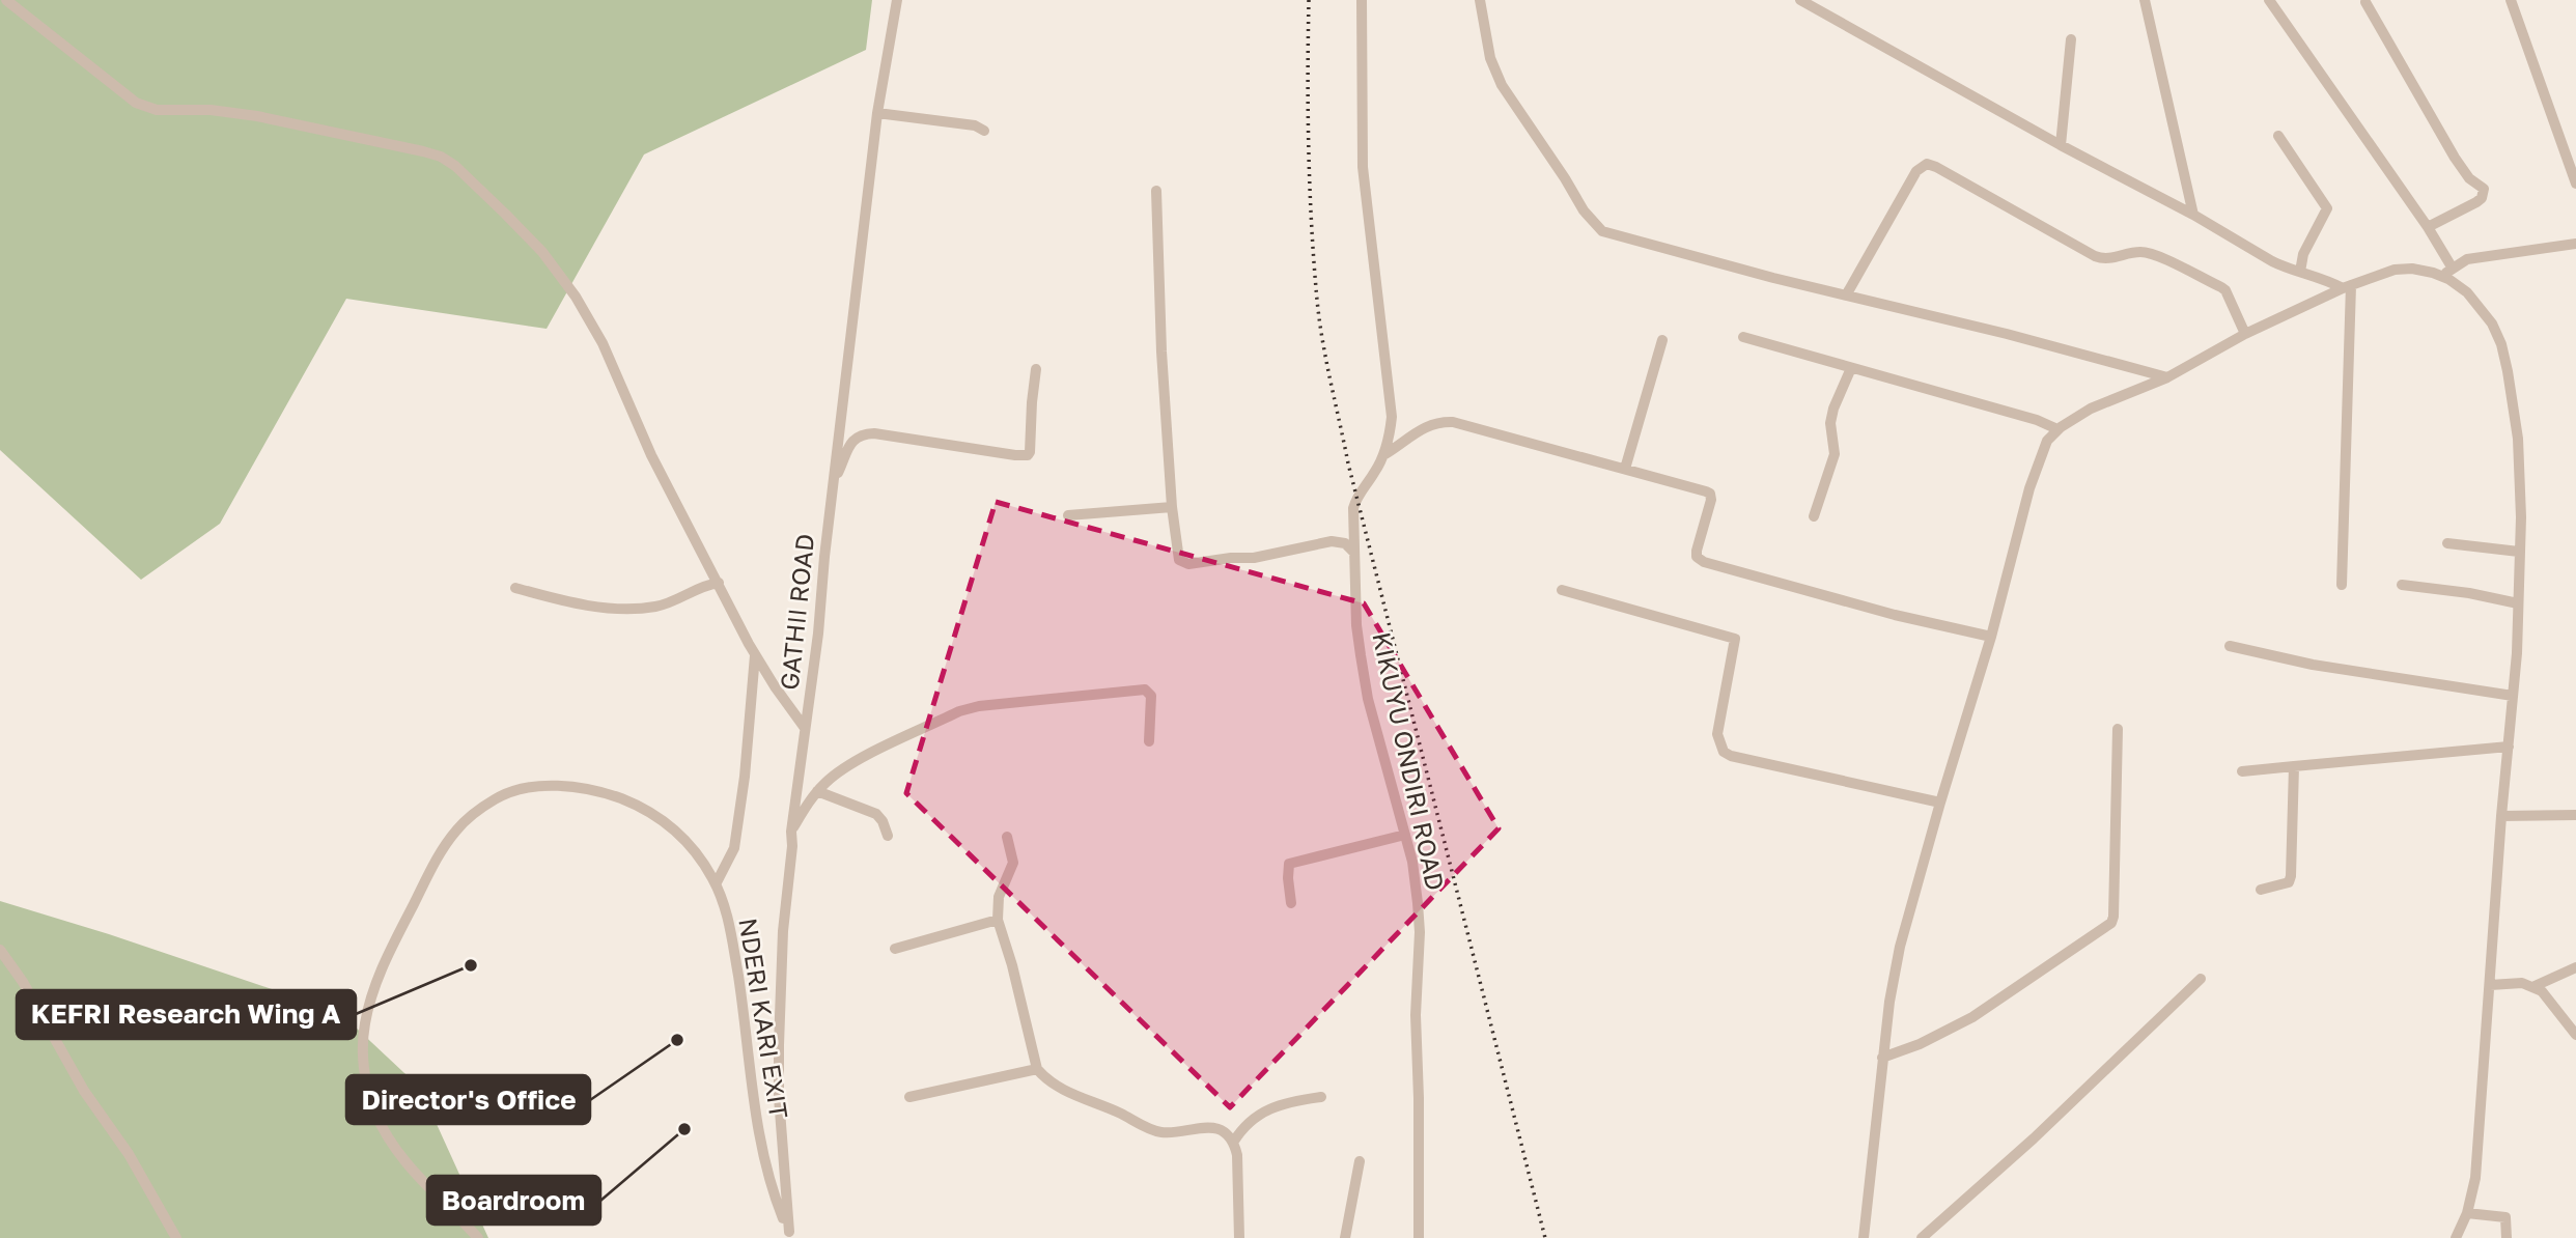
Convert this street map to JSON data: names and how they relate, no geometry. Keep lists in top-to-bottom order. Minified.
{"streets":{"street":["GATHII ROAD","KIKUYU ONDIRI ROAD","NDERI KARI EXIT"]},"crossings":[["GATHII ROAD","NDERI KARI EXIT"]],"places":["KEFRI Research Wing A","Director's Office","Boardroom"]}
